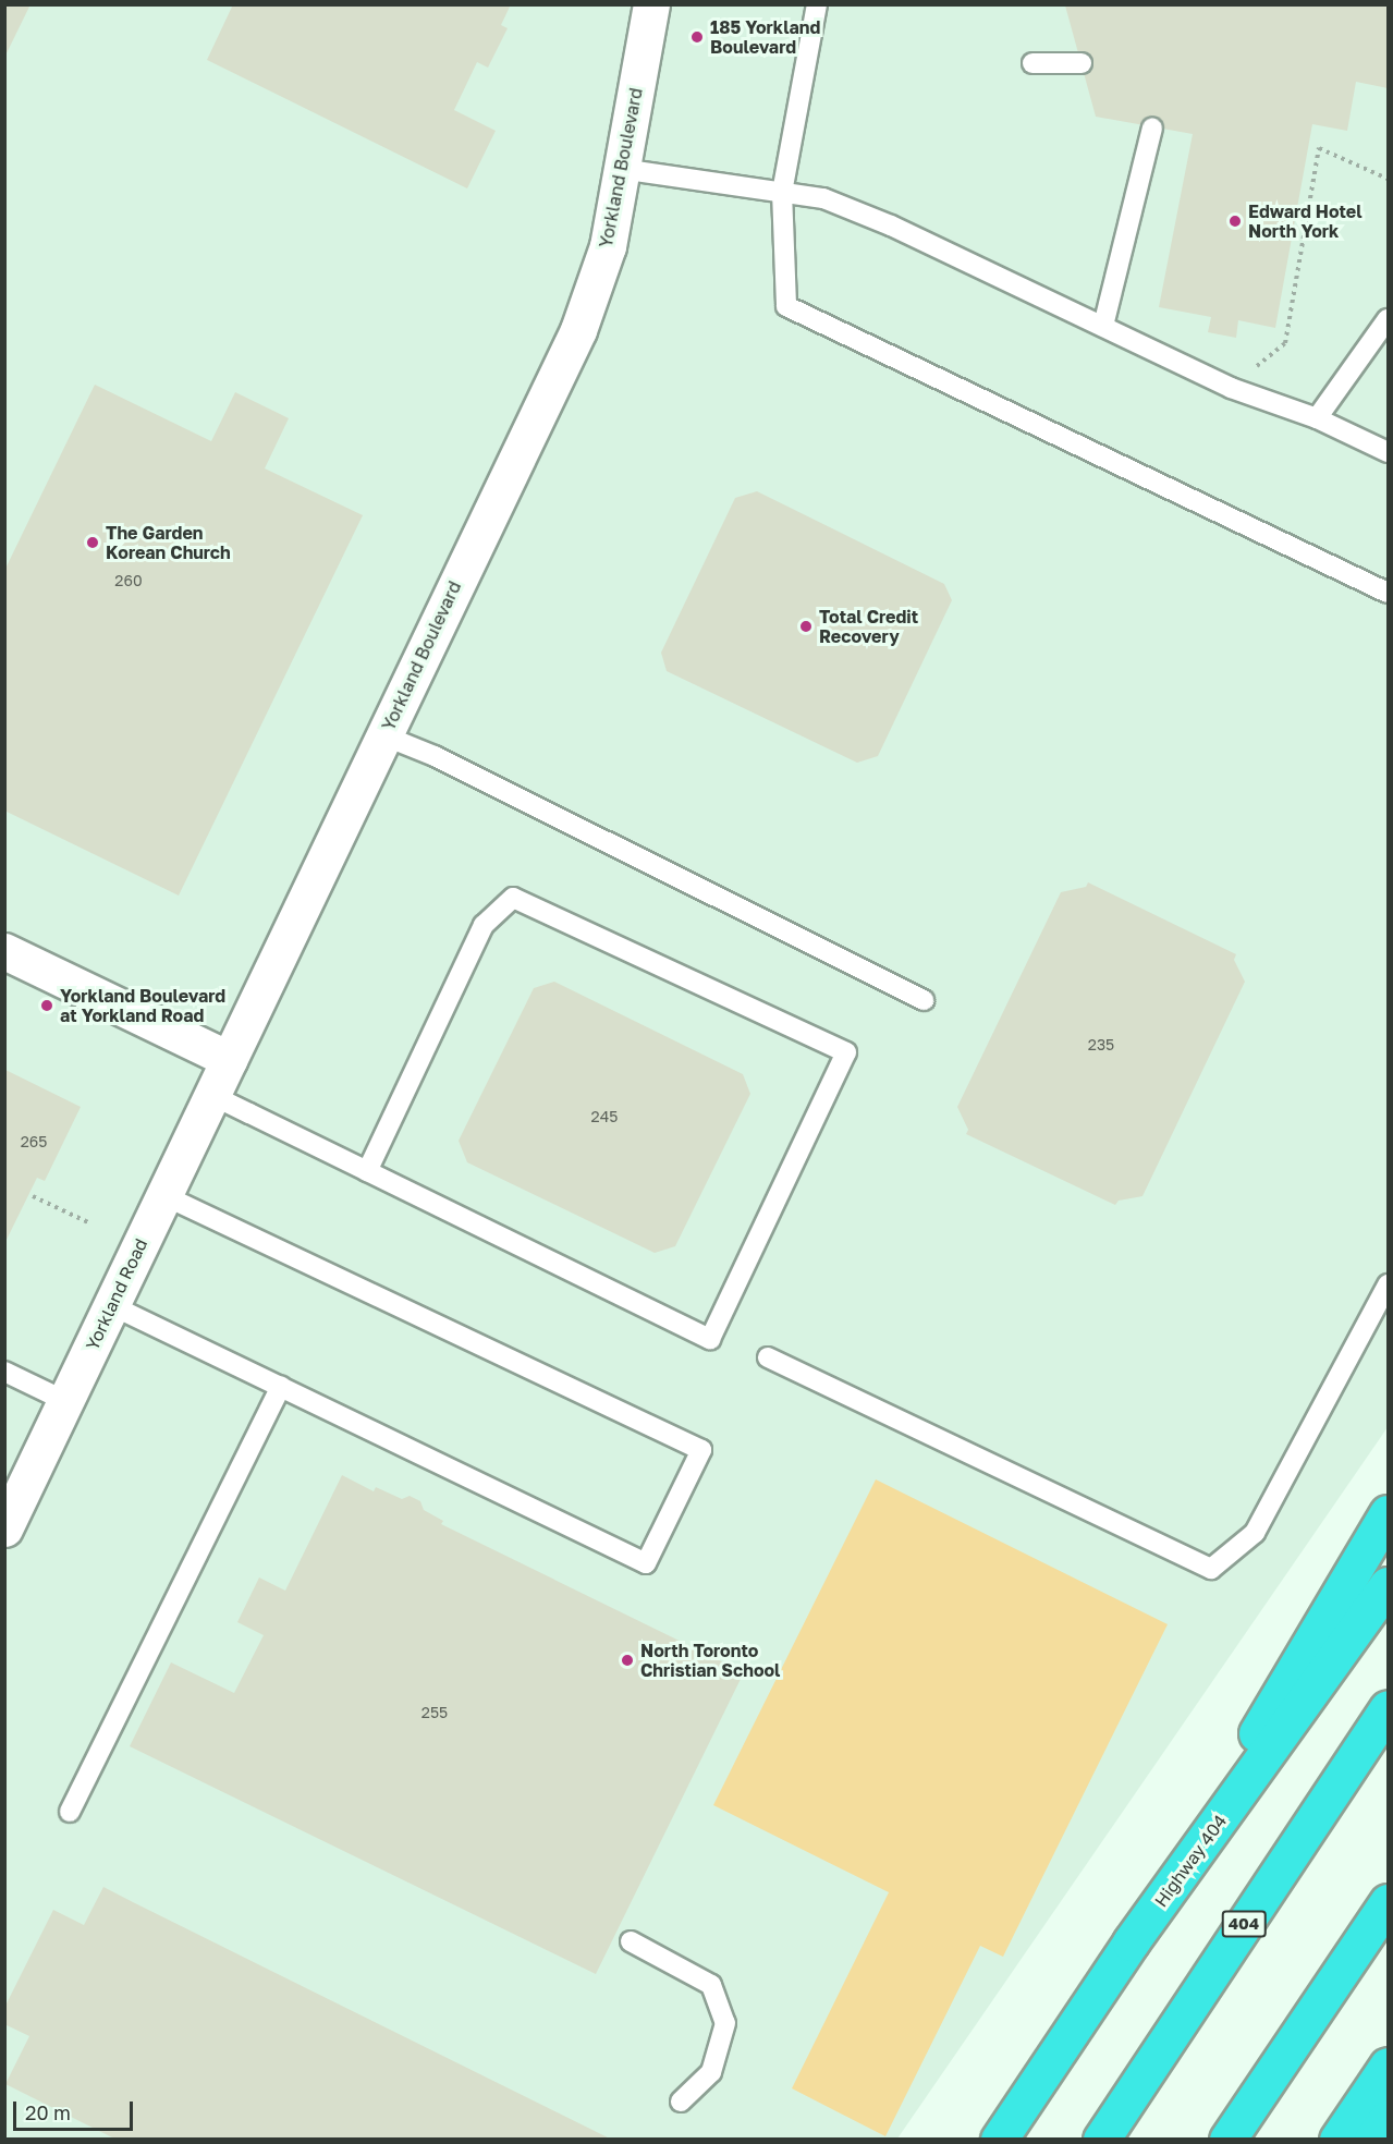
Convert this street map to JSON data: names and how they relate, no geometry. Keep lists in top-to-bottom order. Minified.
{"streets":{"highway":["Highway 404","404"],"street":["Yorkland Boulevard","Yorkland Road"]},"crossings":[["Yorkland Boulevard","Yorkland Road"]],"places":["185 Yorkland Boulevard","Edward Hotel North York","The Garden Korean Church","Total Credit Recovery","Yorkland Boulevard at Yorkland Road","North Toronto Christian School"],"house_numbers":["260","235","245","265","255"],"scale_bar":"20 m"}
